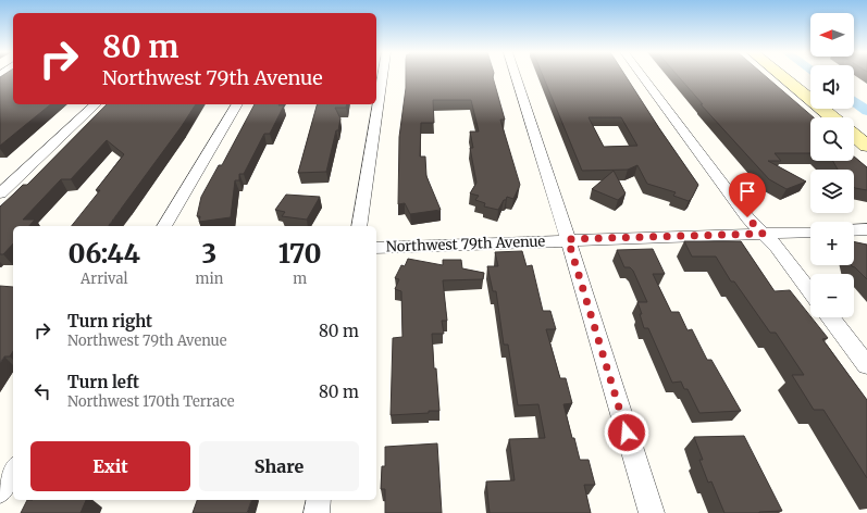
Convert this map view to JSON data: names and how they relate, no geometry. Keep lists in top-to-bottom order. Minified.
{"streets":{"street":["Northwest 79th Avenue"]},"north":"left","page":{"map_buttons":["+","−"],"turn":["80 m","Northwest 79th Avenue"],"eta":["06:44","Arrival","3","min","170","m"],"list":[{"name":"Turn right","note":"Northwest 79th Avenue","value":"80 m"},{"name":"Turn left","note":"Northwest 170th Terrace","value":"80 m"}],"buttons":["Exit","Share"]}}
